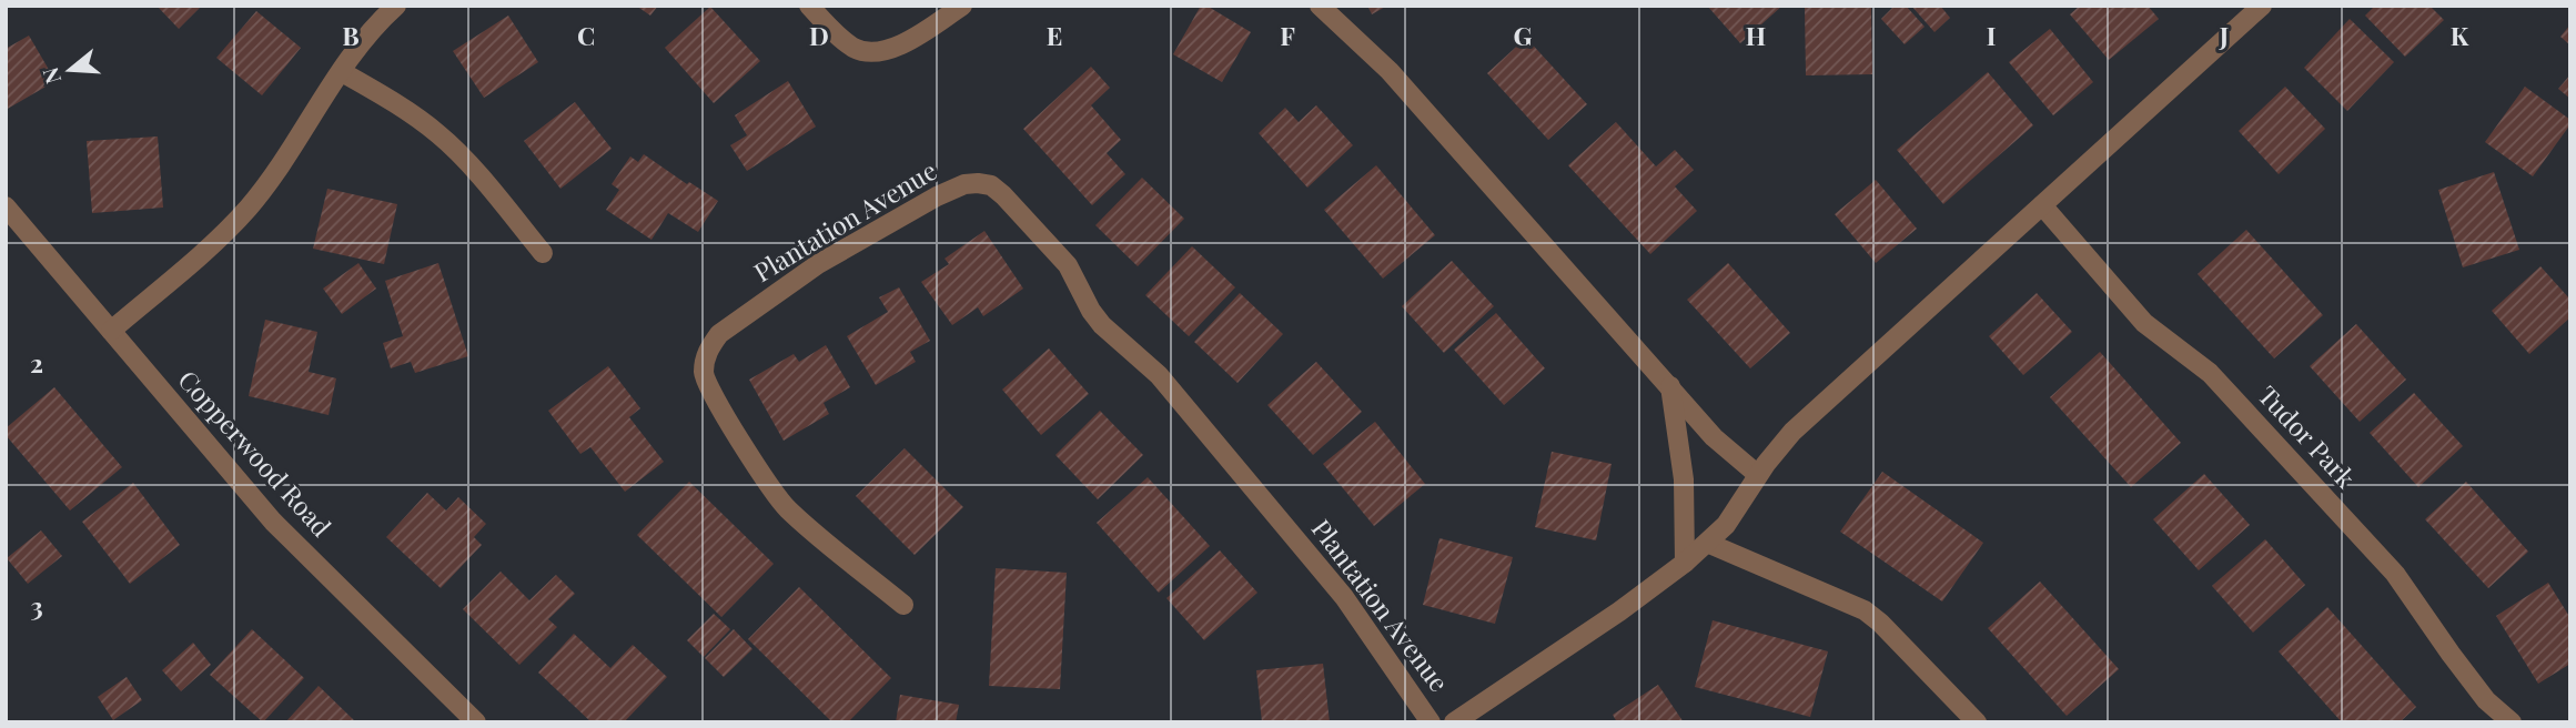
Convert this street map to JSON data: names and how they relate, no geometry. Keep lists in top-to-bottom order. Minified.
{"streets":{"street":["Plantation Avenue","Tudor Park","Copperwood Road"]},"north":"left","grid":{"columns":["B","C","D","E","F","G","H","I","J","K"],"rows":["2","3"]}}
